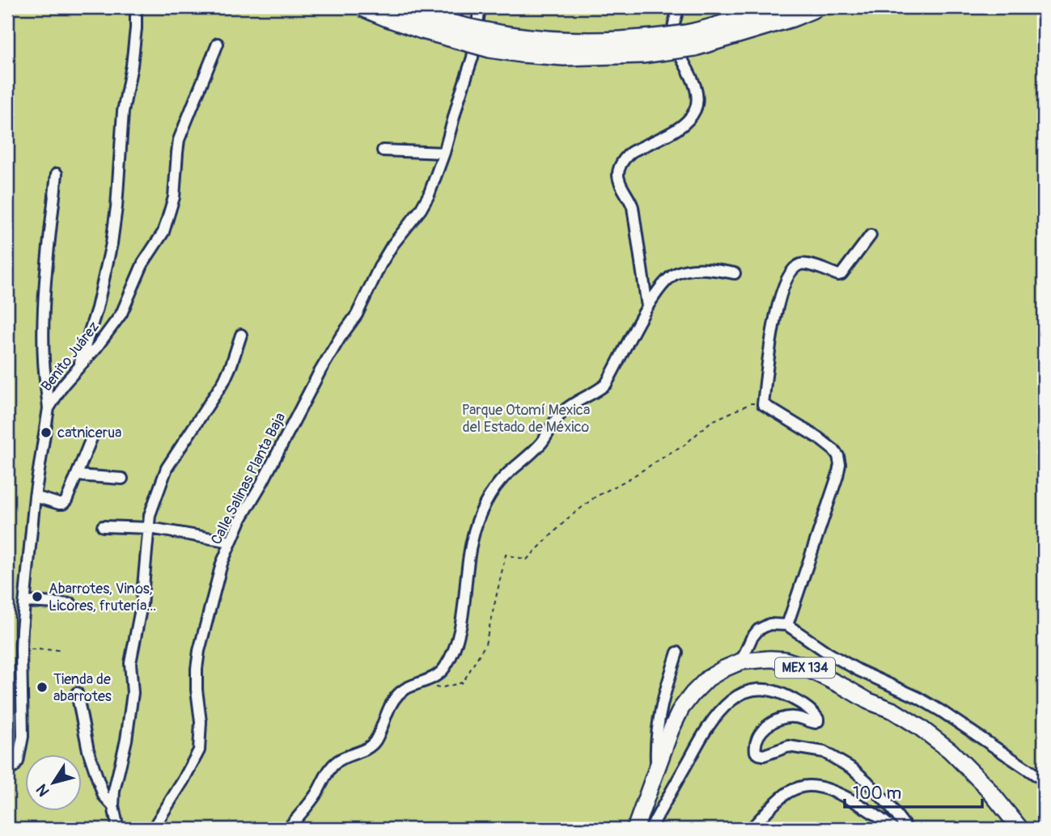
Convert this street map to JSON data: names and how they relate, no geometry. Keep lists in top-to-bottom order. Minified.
{"streets":{"main road":["MEX 134"],"street":["Benito Juárez","Calle Salinas Planta Baja"]},"parks":["Parque Otomí Mexica del Estado de México"],"places":["catnicerua","Abarrotes, Vinos, Licores, frutería...","Tienda de abarrotes"],"scale_bar":"100 m","north":"bottom left"}
